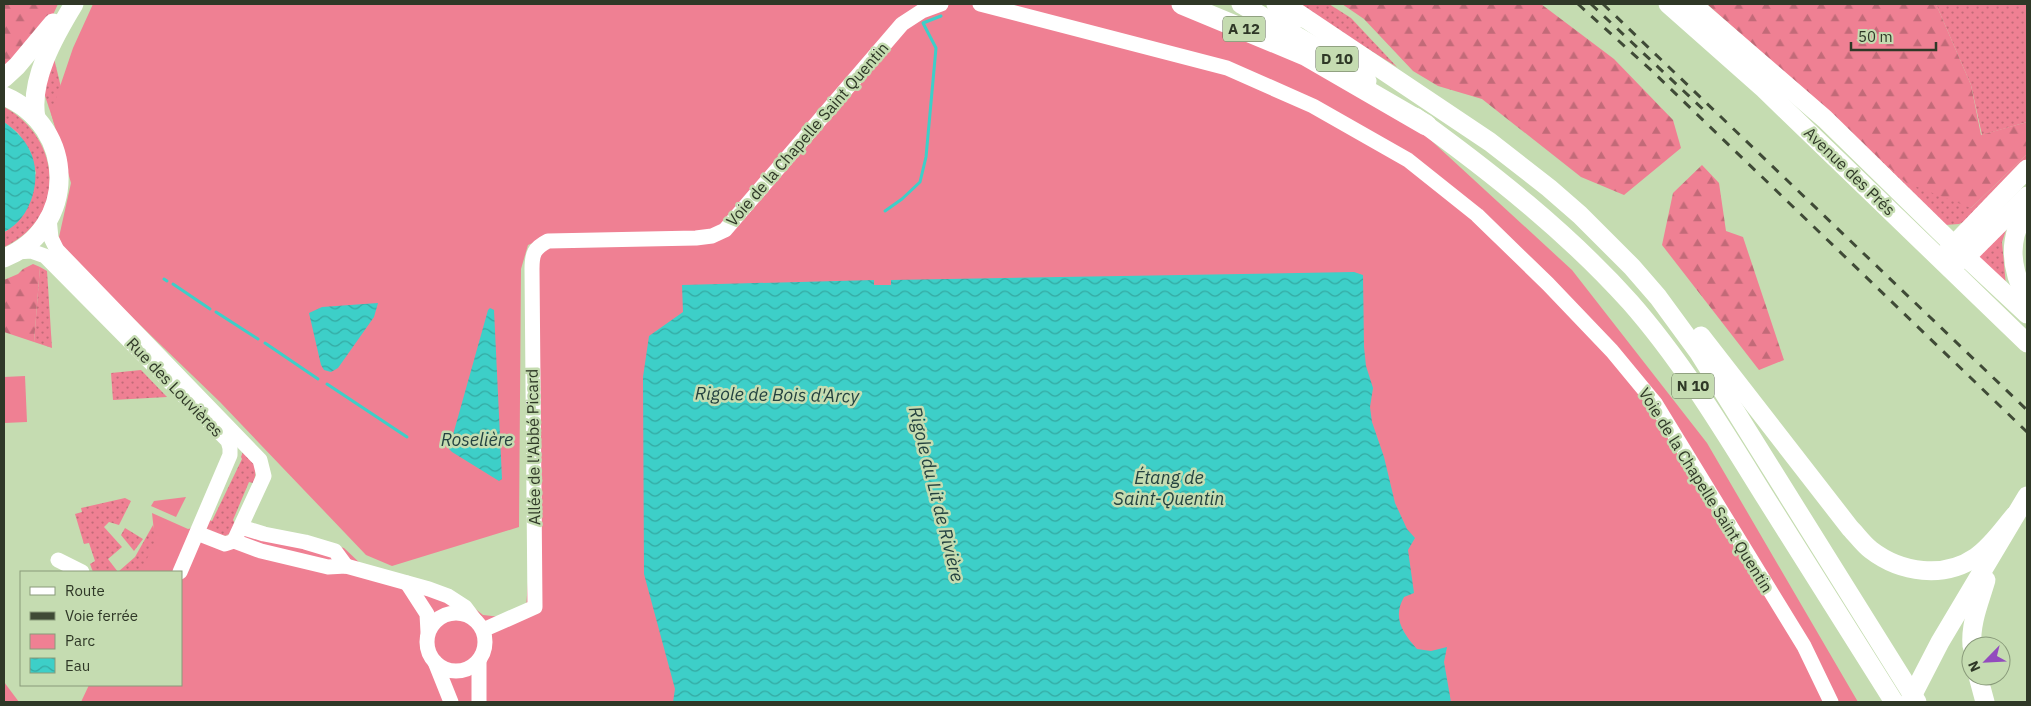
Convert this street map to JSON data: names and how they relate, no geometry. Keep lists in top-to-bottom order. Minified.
{"streets":{"highway":["A 12","N 10"],"main road":["D 10","Avenue des Prés"],"street":["Voie de la Chapelle Saint Quentin","Rue des Louvières","Allée de l'Abbé Picard"]},"crossings":[["A 12","N 10"],["D 10","N 10"],["Voie de la Chapelle Saint Quentin","Allée de l'Abbé Picard"]],"water":["Rigole de Bois d'Arcy","Roselière","Étang de Saint-Quentin","Rigole du Lit de Rivière"],"legend":["Route","Voie ferrée","Parc","Eau"],"scale_bar":"50 m","north":"bottom left"}
